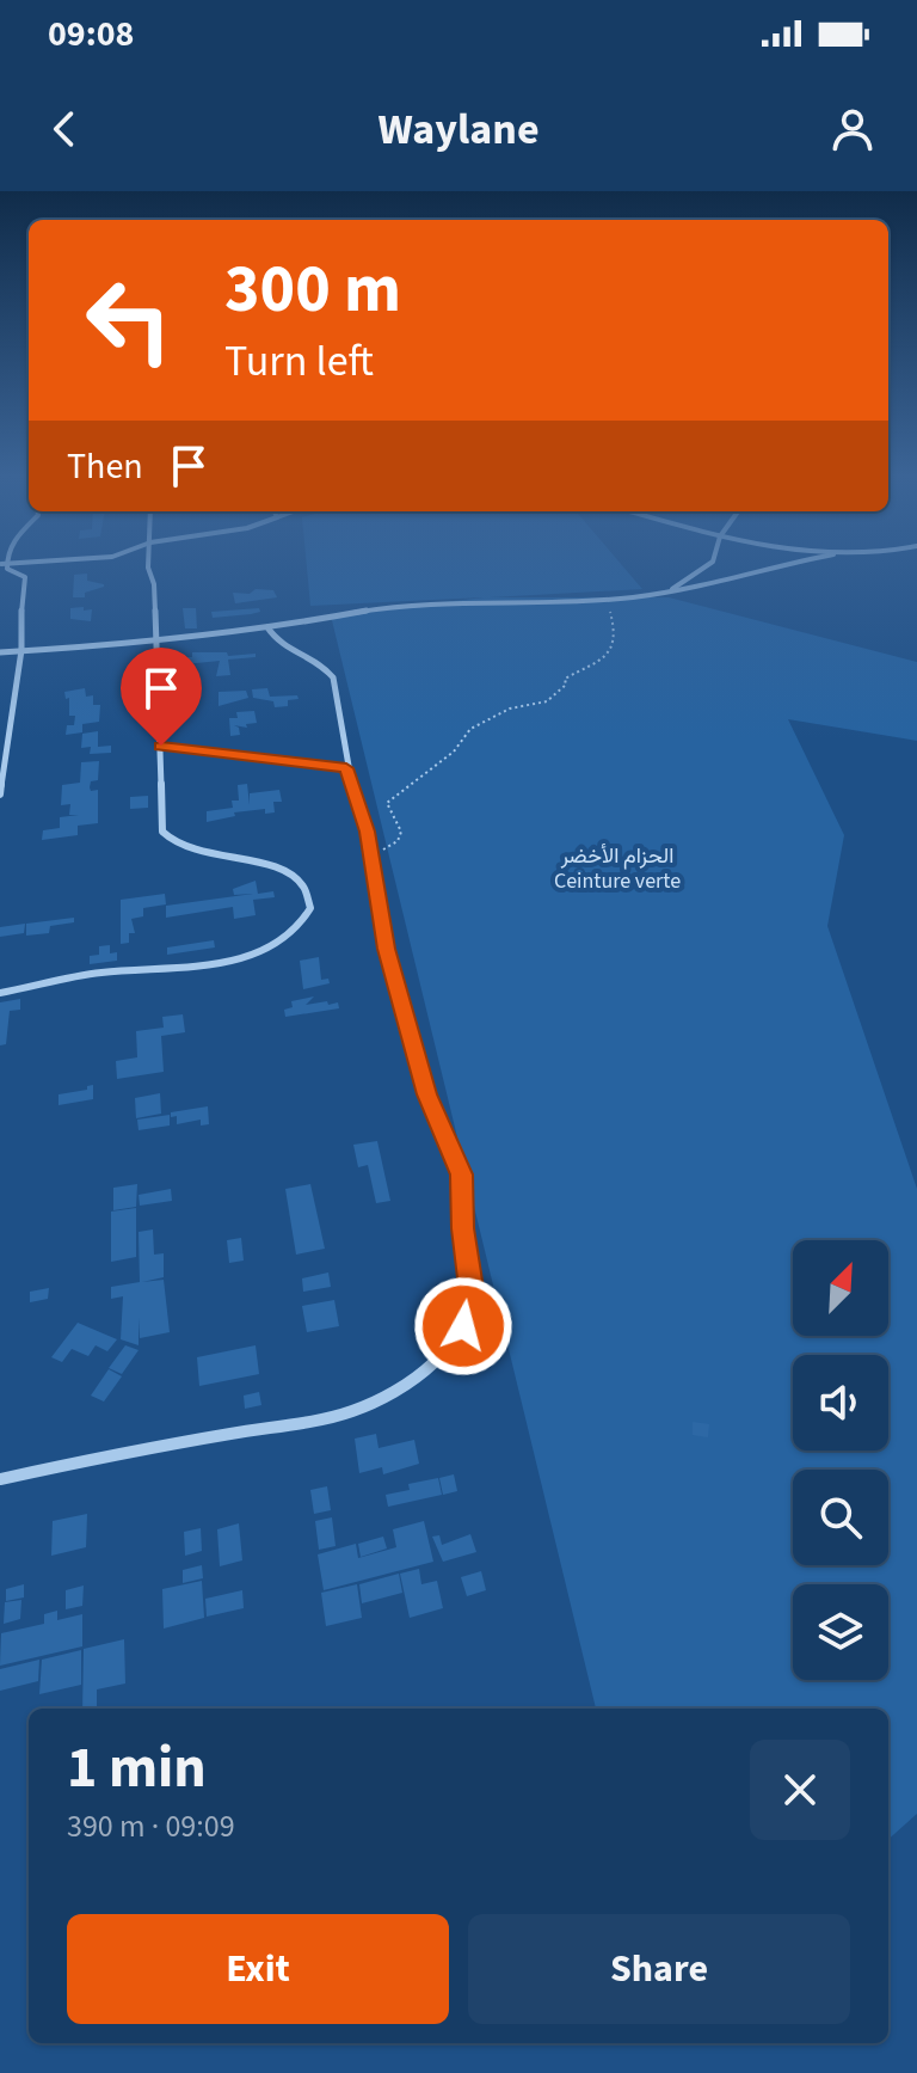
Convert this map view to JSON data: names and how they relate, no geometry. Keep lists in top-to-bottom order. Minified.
{"parks":["الحزام الأخضر Ceinture verte"],"north":"top right","page":{"status":"09:08","header":"Waylane","turn":["300 m","Turn left"],"then":"Then","heading":["1 min","390 m · 09:09"],"buttons":["Exit","Share"]}}
